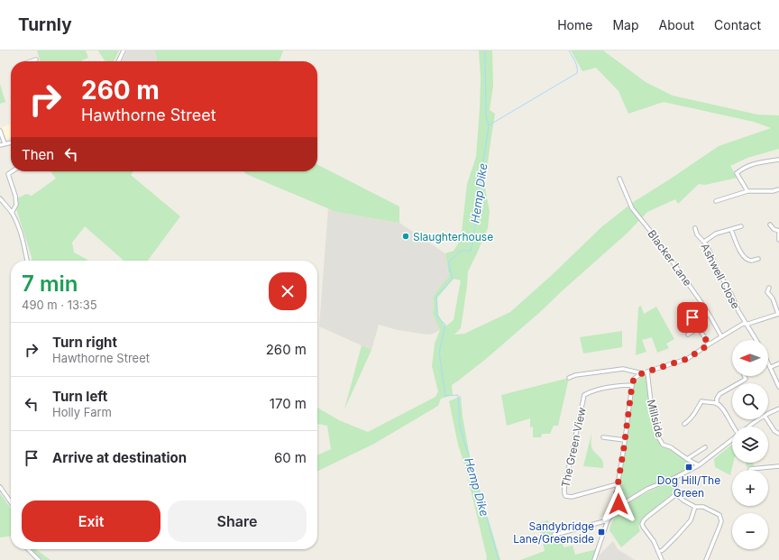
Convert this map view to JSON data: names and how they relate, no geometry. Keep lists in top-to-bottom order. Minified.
{"streets":{"street":["Blacker Lane","Ashwell Close","Millside","The Green View"]},"water":["Hemp Dike"],"places":{"other":["Slaughterhouse"],"transit":["Dog Hill/The Green","Sandybridge Lane/Greenside"]},"north":"left","page":{"header":"Turnly","nav":["Home","Map","About","Contact"],"turn":["260 m","Hawthorne Street"],"then":"Then","heading":["7 min","490 m · 13:35"],"list":[{"name":"Turn right","note":"Hawthorne Street","value":"260 m"},{"name":"Turn left","note":"Holly Farm","value":"170 m"},{"name":"Arrive at destination","value":"60 m"}],"map_buttons":["+","−"],"buttons":["Exit","Share"]}}
